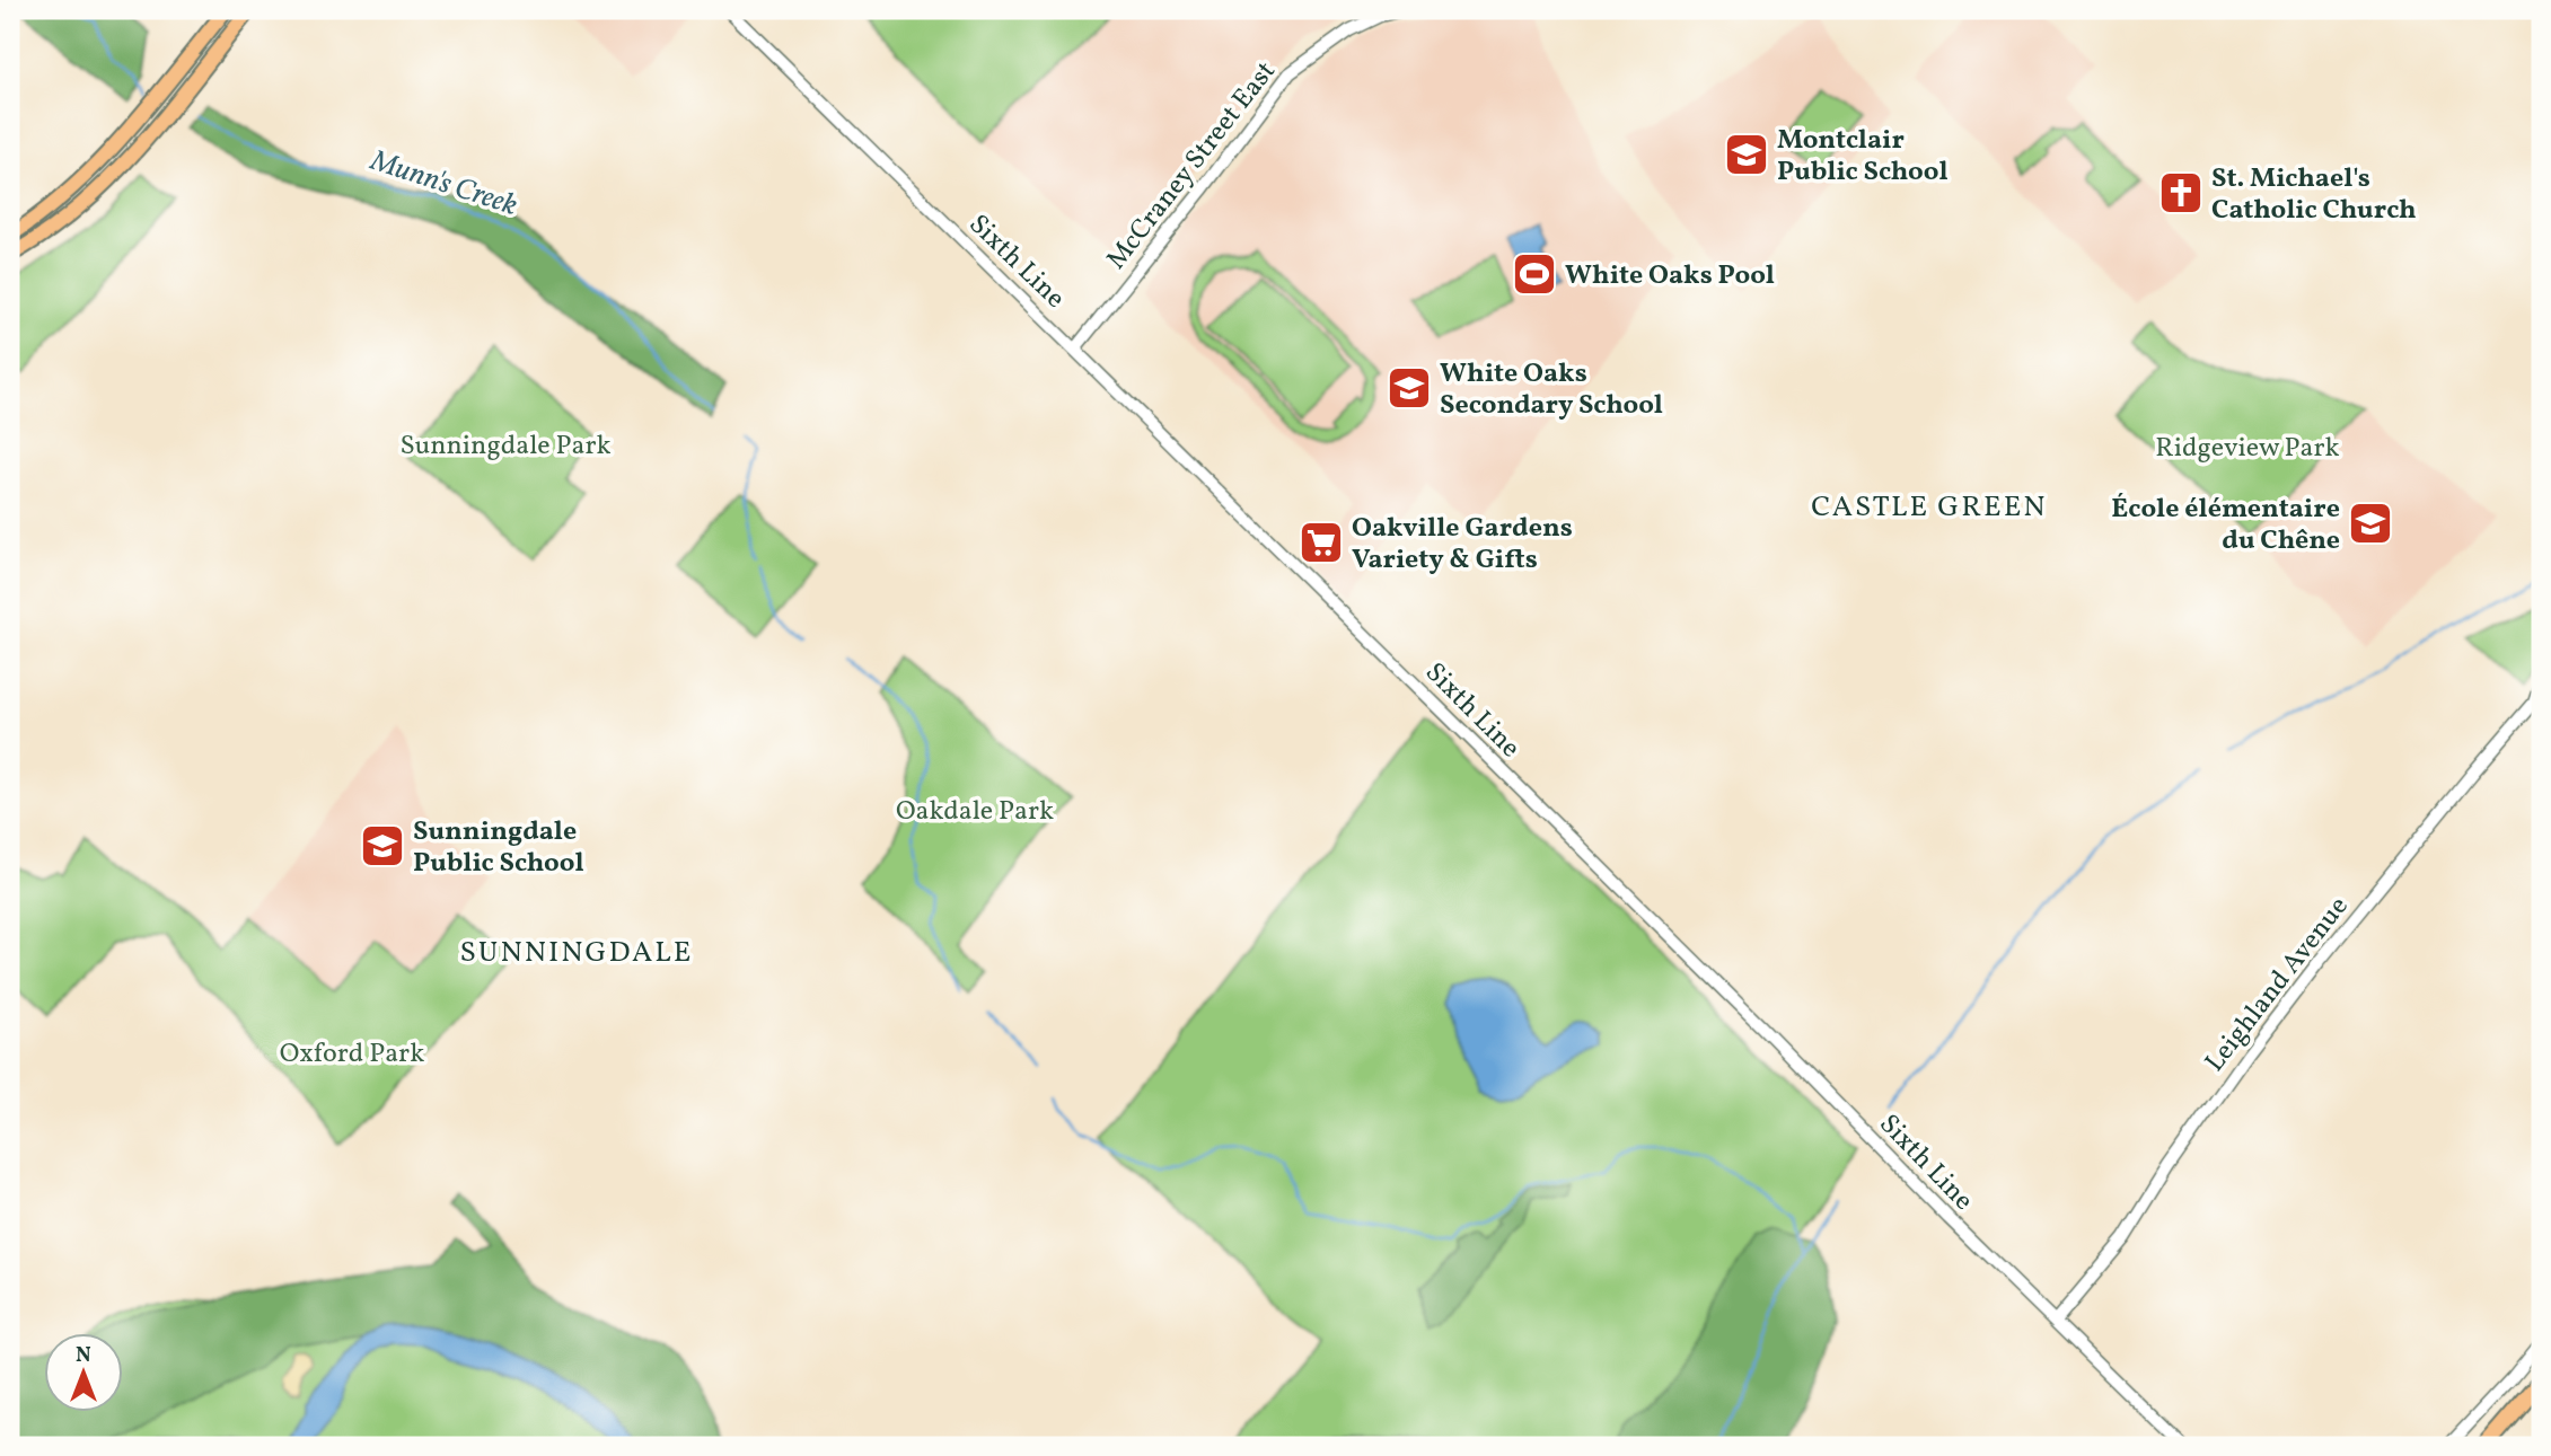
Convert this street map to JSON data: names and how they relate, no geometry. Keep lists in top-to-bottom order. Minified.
{"streets":{"street":["McCraney Street East","Sixth Line","Leighland Avenue"]},"crossings":[["McCraney Street East","Sixth Line"],["Sixth Line","Leighland Avenue"]],"districts":["CASTLE GREEN","SUNNINGDALE"],"water":["Munn's Creek"],"parks":["Sunningdale Park","Ridgeview Park","Oakdale Park","Oxford Park"],"places":{"school or university":["Montclair Public School","White Oaks Secondary School","École élémentaire du Chêne","Sunningdale Public School"],"church":["St. Michael's Catholic Church"],"sports":["White Oaks Pool"],"supermarket":["Oakville Gardens Variety & Gifts"]},"north":"top"}
